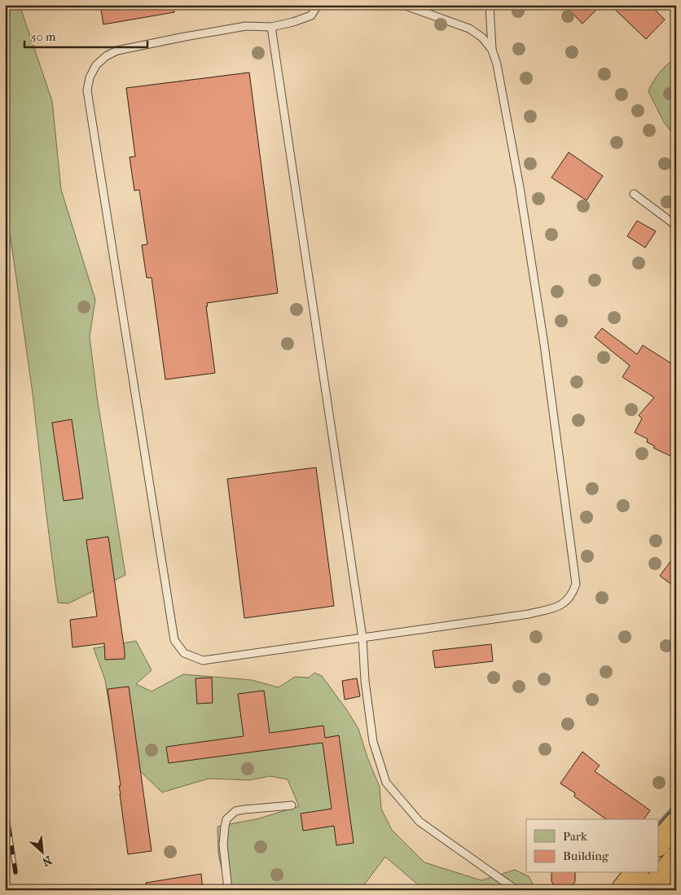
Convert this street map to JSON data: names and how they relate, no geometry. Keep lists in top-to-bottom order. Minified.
{"legend":["Park","Building"],"scale_bar":"50 m","north":"bottom right"}
